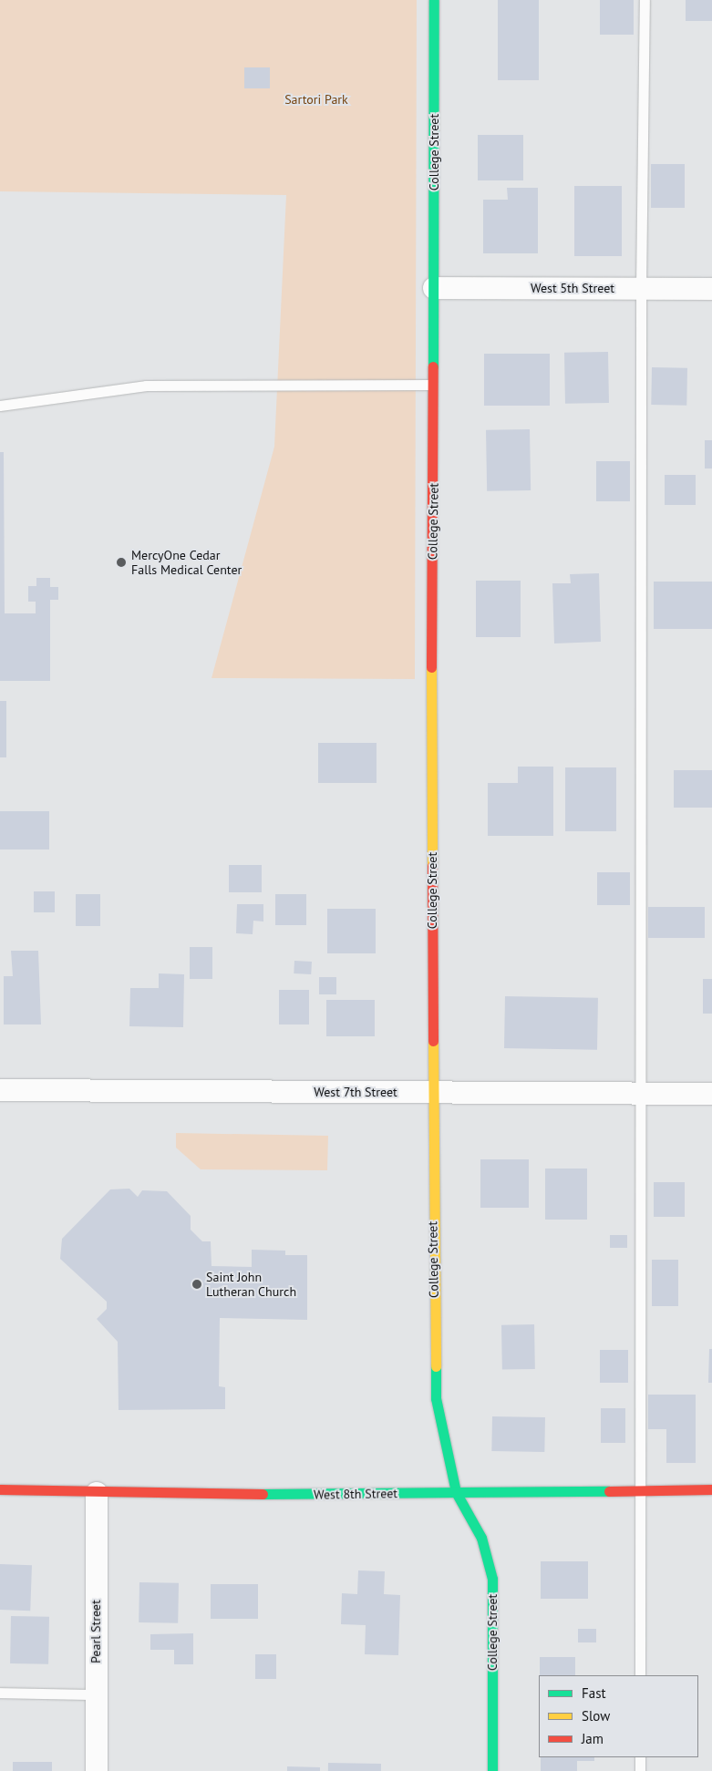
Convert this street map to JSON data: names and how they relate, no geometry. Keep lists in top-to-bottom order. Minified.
{"streets":{"street":["College Street","West 5th Street","West 7th Street","West 8th Street","Pearl Street"]},"crossings":[["College Street","West 5th Street"],["College Street","West 7th Street"],["College Street","West 8th Street"],["West 8th Street","Pearl Street"]],"parks":["Sartori Park"],"places":["MercyOne Cedar Falls Medical Center","Saint John Lutheran Church"],"legend":["Fast","Slow","Jam"]}
